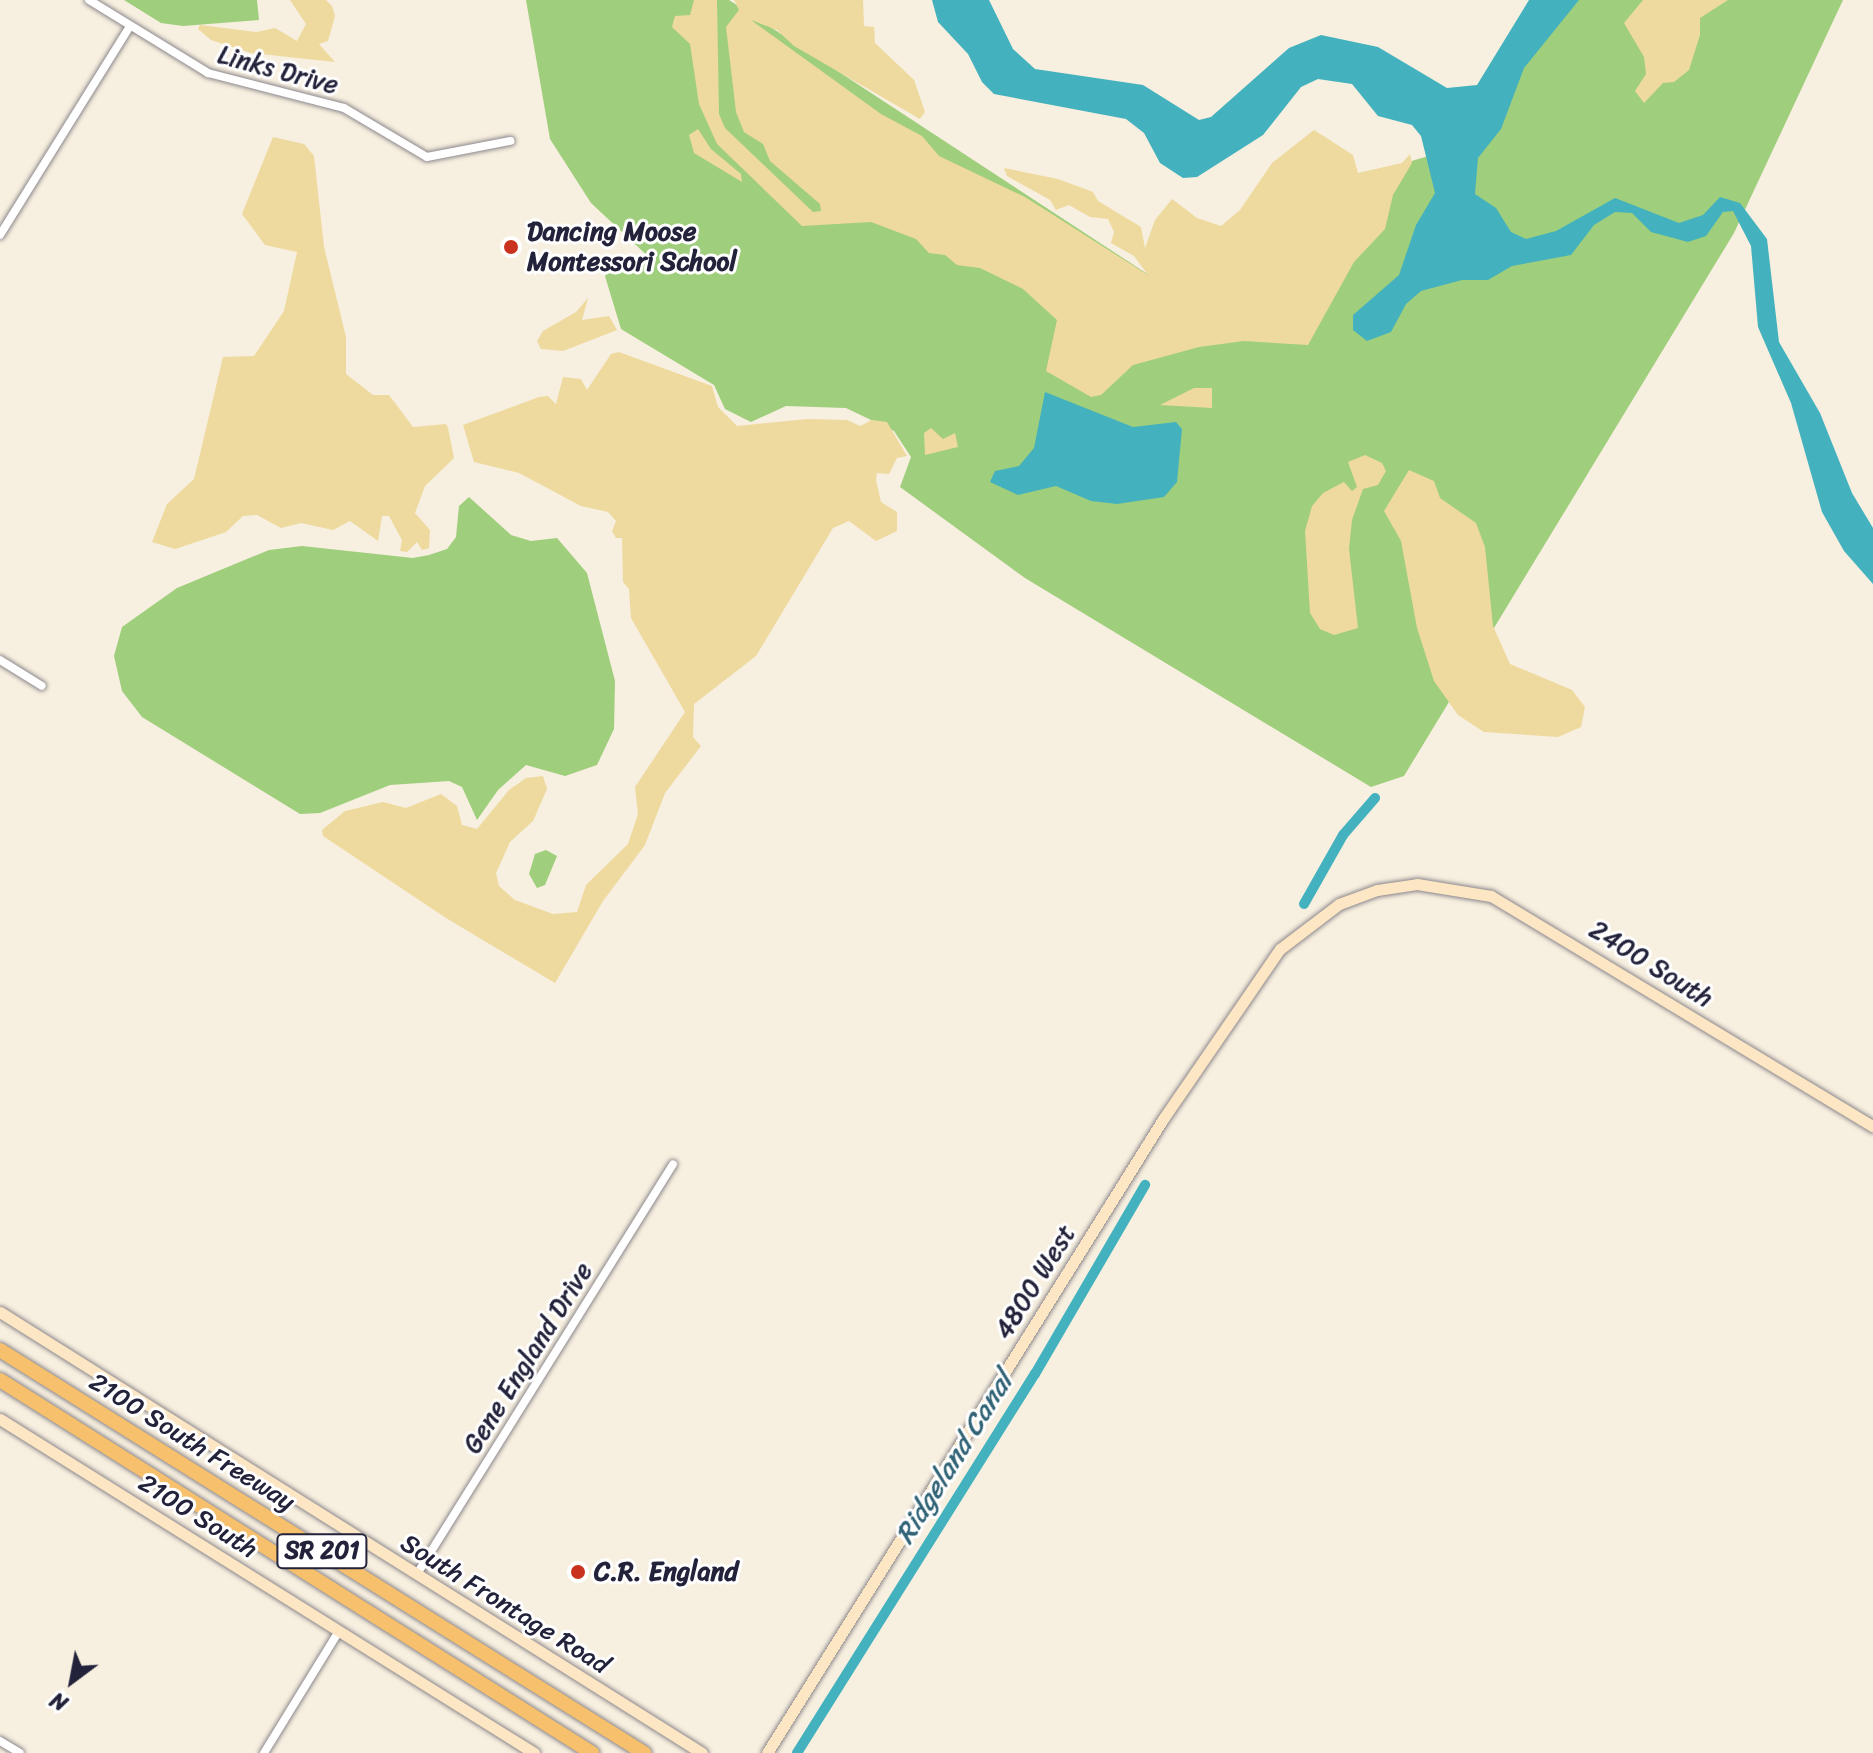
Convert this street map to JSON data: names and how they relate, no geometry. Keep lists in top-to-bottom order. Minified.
{"streets":{"highway":["2100 South Freeway","SR 201"],"street":["Links Drive","2400 South","4800 West","Gene England Drive","2100 South","South Frontage Road"]},"crossings":[["2400 South","4800 West"],["Gene England Drive","South Frontage Road"]],"water":["Ridgeland Canal"],"places":["Dancing Moose Montessori School","C.R. England"],"north":"bottom left"}
